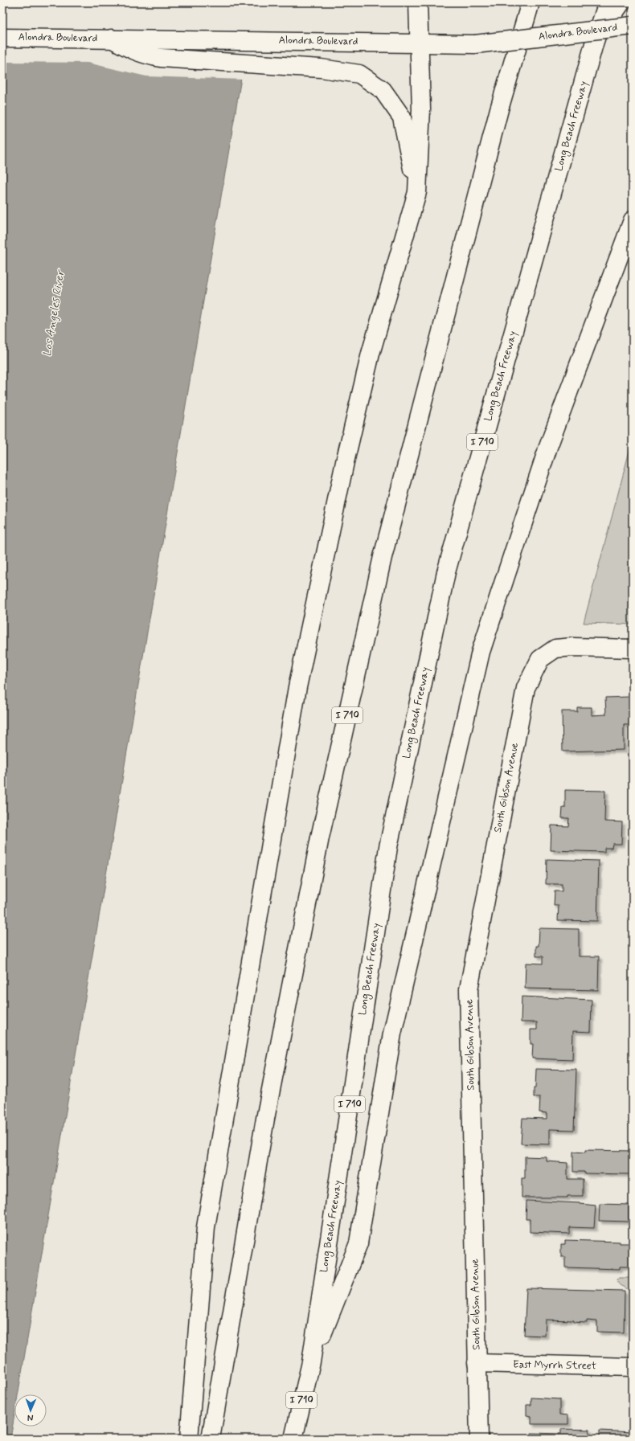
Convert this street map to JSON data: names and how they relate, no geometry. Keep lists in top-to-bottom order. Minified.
{"streets":{"main road":["Alondra Boulevard","Long Beach Freeway","I 710","South Gibson Avenue","East Myrrh Street"]},"crossings":[["South Gibson Avenue","East Myrrh Street"]],"water":["Los Angeles River"],"north":"bottom"}
